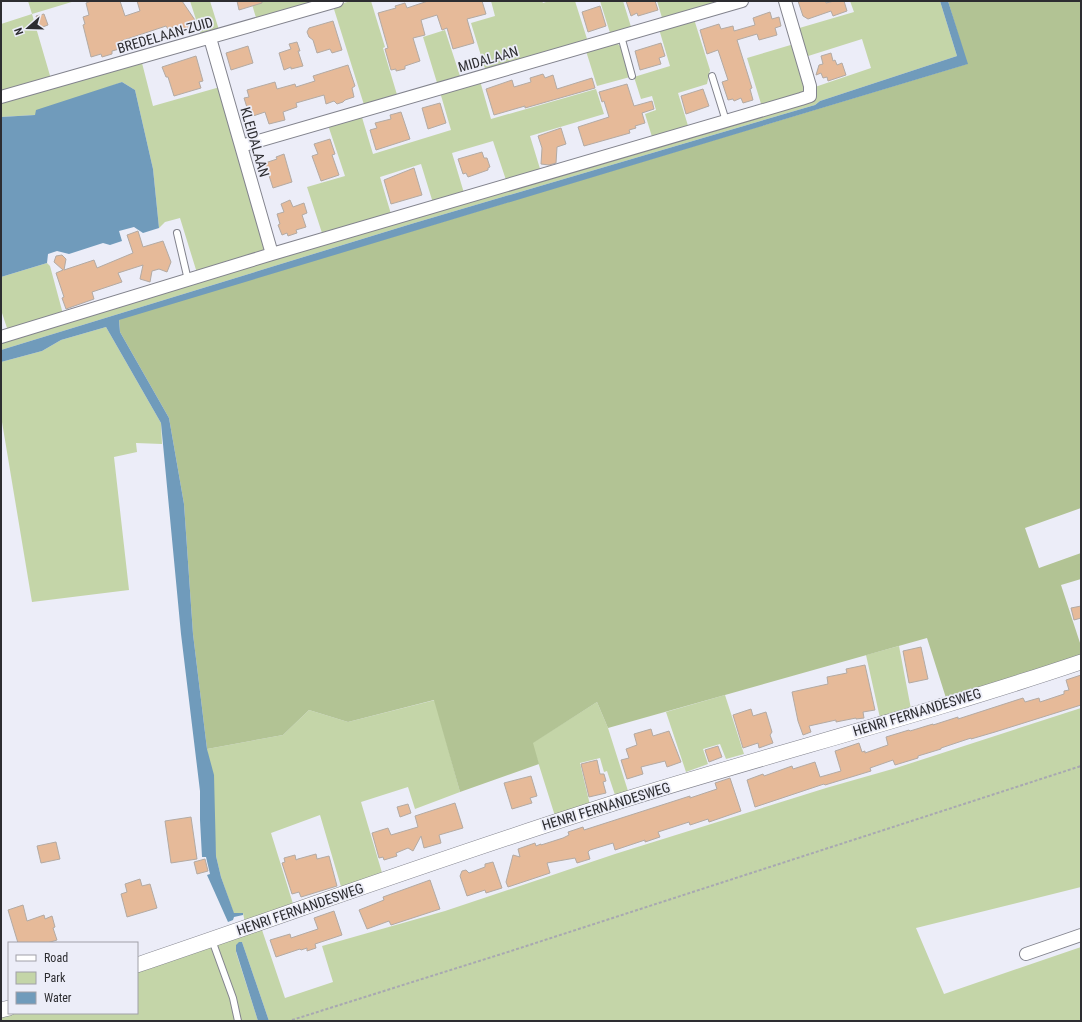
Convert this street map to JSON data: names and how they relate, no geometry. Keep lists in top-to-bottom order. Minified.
{"streets":{"street":["BREDELAAN-ZUID","MIDALAAN","KLEIDALAAN","HENRI FERNANDESWEG"]},"crossings":[["BREDELAAN-ZUID","KLEIDALAAN"],["MIDALAAN","KLEIDALAAN"]],"legend":["Road","Park","Water"],"north":"left"}
